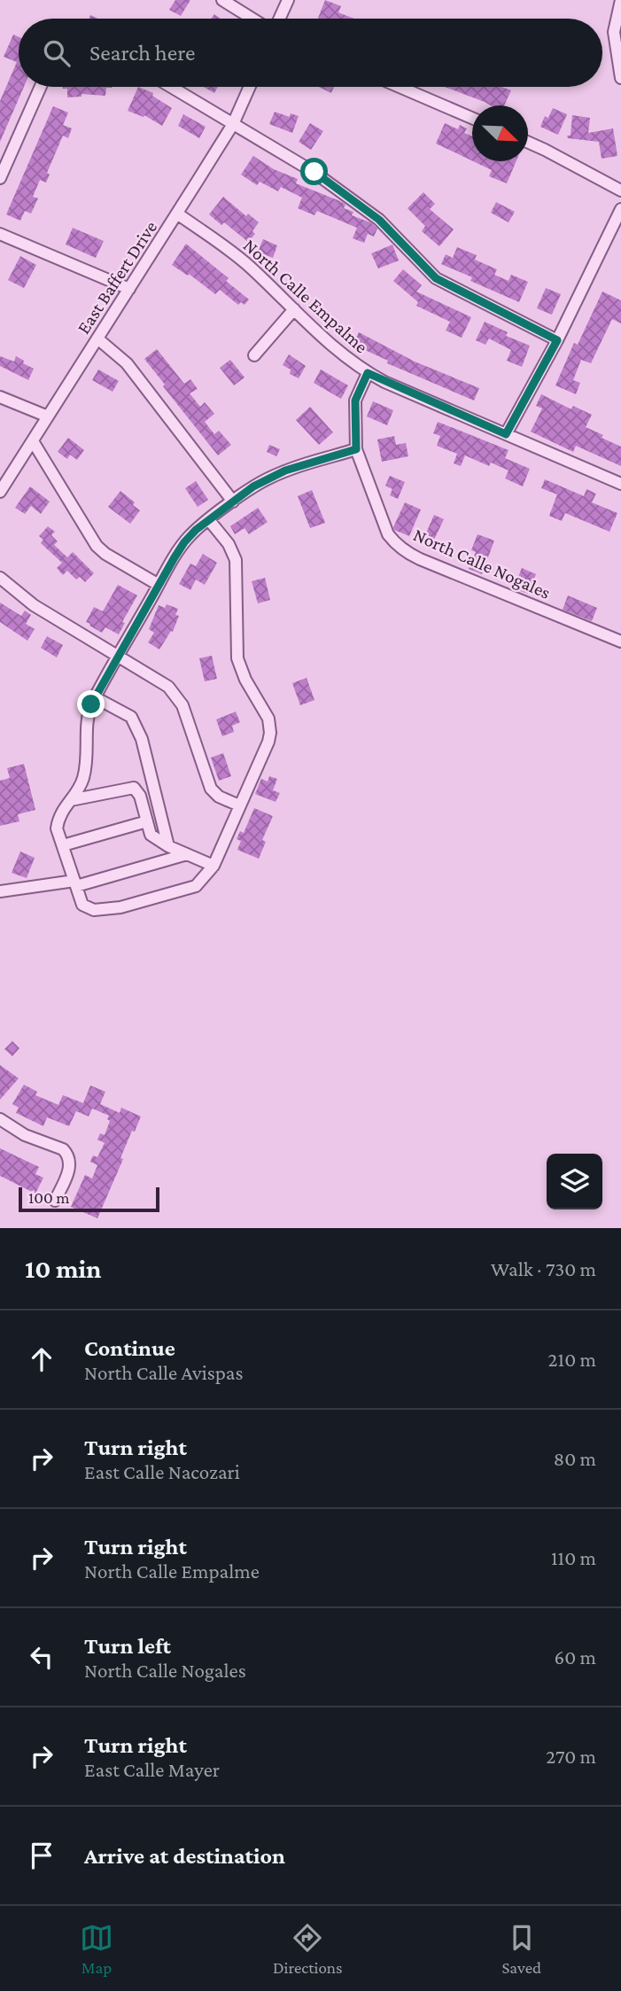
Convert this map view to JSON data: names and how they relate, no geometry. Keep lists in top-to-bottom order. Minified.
{"streets":{"street":["East Baffert Drive","North Calle Empalme","North Calle Nogales"]},"crossings":[["East Baffert Drive","North Calle Empalme"],["North Calle Empalme","North Calle Nogales"]],"scale_bar":"100 m","north":"bottom right","page":{"search":"Search here","scale":"100 m","heading":["10 min","Walk · 730 m"],"list":[["Continue","North Calle Avispas","210 m"],["Turn right","East Calle Nacozari","80 m"],["Turn right","North Calle Empalme","110 m"],["Turn left","North Calle Nogales","60 m"],["Turn right","East Calle Mayer","270 m"],"Arrive at destination"],"nav":["Map","Directions","Saved"]}}
